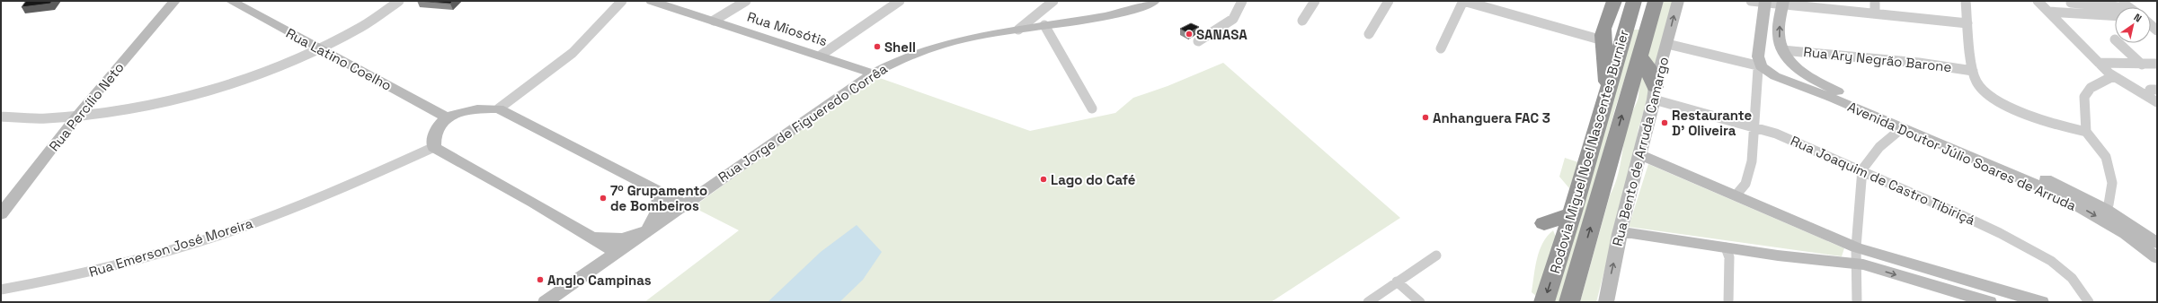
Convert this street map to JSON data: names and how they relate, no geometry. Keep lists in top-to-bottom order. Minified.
{"streets":{"highway":["Rodovia Miguel Noel Nascentes Burnier"],"street":["Rua Miosótis","Rua Latino Coelho","Rua Ary Negrão Barone","Rua Percílio Neto","Rua Jorge de Figueredo Corrêa","Rua Bento de Arruda Camargo","Avenida Doutor Júlio Soares de Arruda","Rua Joaquim de Castro Tibiriçá","Rua Emerson José Moreira"]},"crossings":[["Rua Miosótis","Rua Jorge de Figueredo Corrêa"],["Rua Ary Negrão Barone","Avenida Doutor Júlio Soares de Arruda"],["Rua Bento de Arruda Camargo","Rua Joaquim de Castro Tibiriçá"]],"places":["SANASA","Shell","Anhanguera FAC 3","Restaurante D' Oliveira","Lago do Café","7º Grupamento de Bombeiros","Anglo Campinas"],"north":"top right"}
